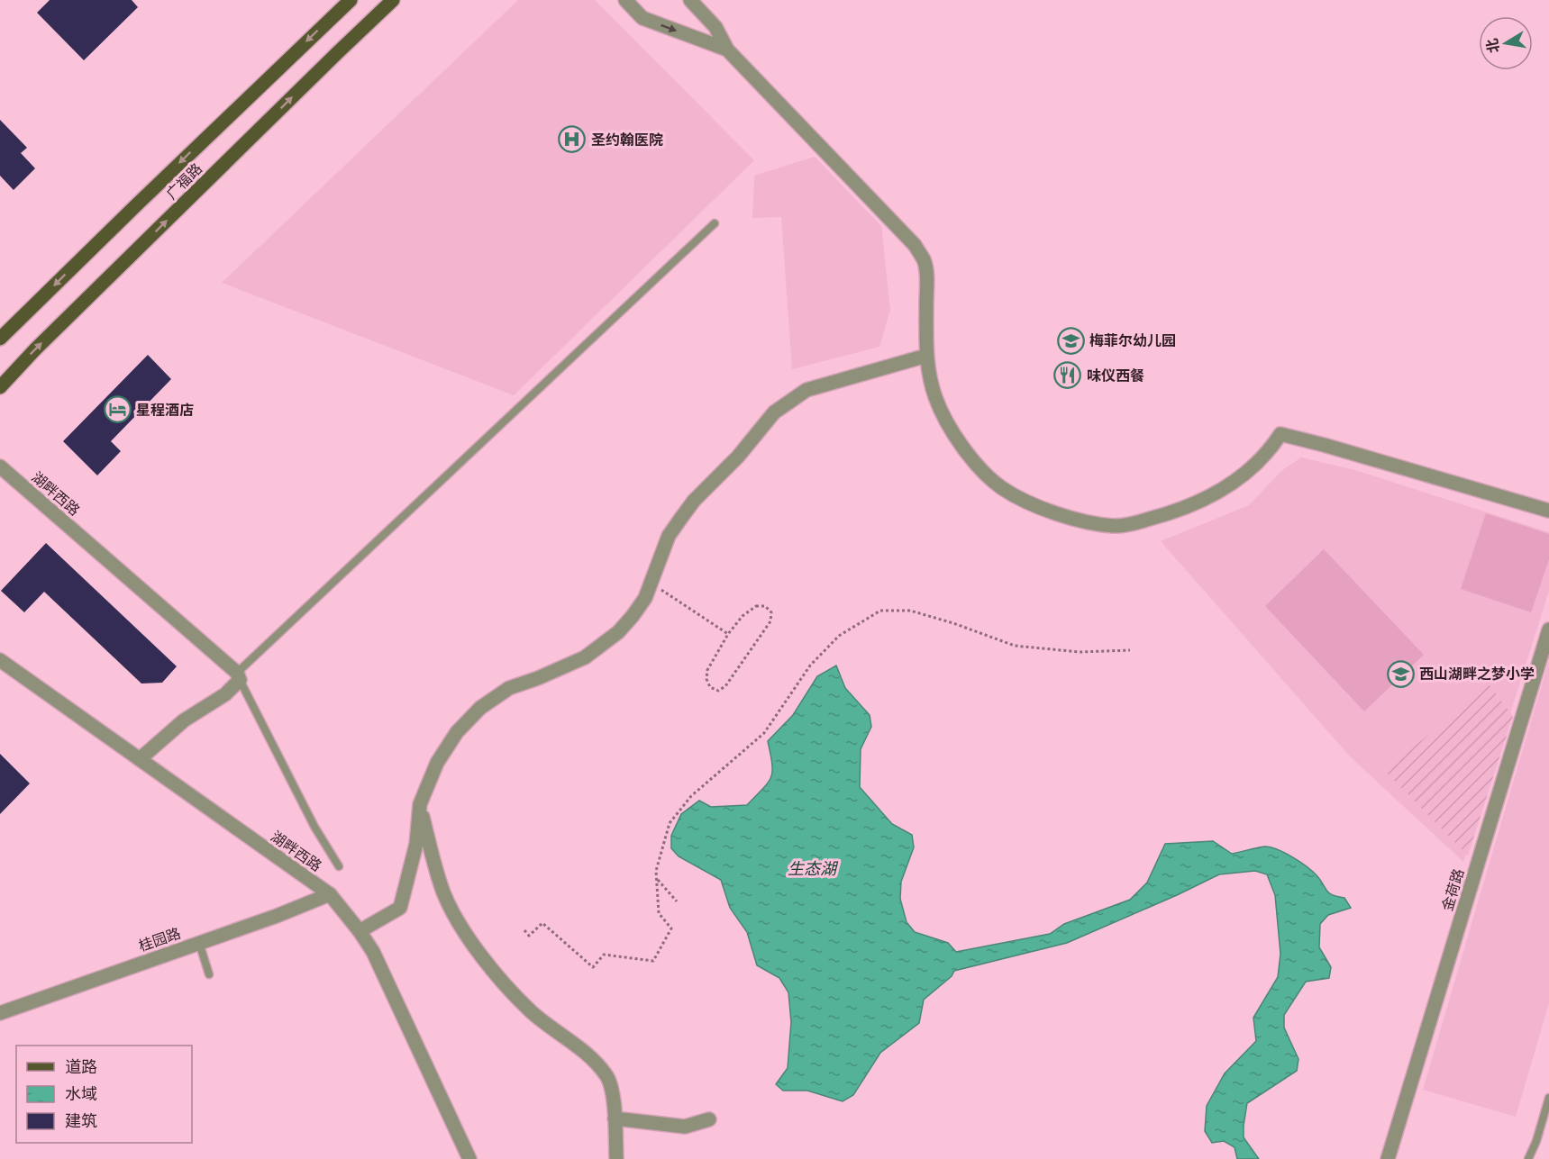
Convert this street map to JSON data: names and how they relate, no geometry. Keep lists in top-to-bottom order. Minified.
{"streets":{"main road":["广福路"],"street":["湖畔西路","金荷路","桂园路"]},"crossings":[["湖畔西路","桂园路"]],"water":["生态湖"],"places":{"hospital":["圣约翰医院"],"school or university":["梅菲尔幼儿园","西山湖畔之梦小学"],"restaurant":["味仪西餐"],"hotel":["星程酒店"]},"legend":["道路","水域","建筑"],"north":"left"}
